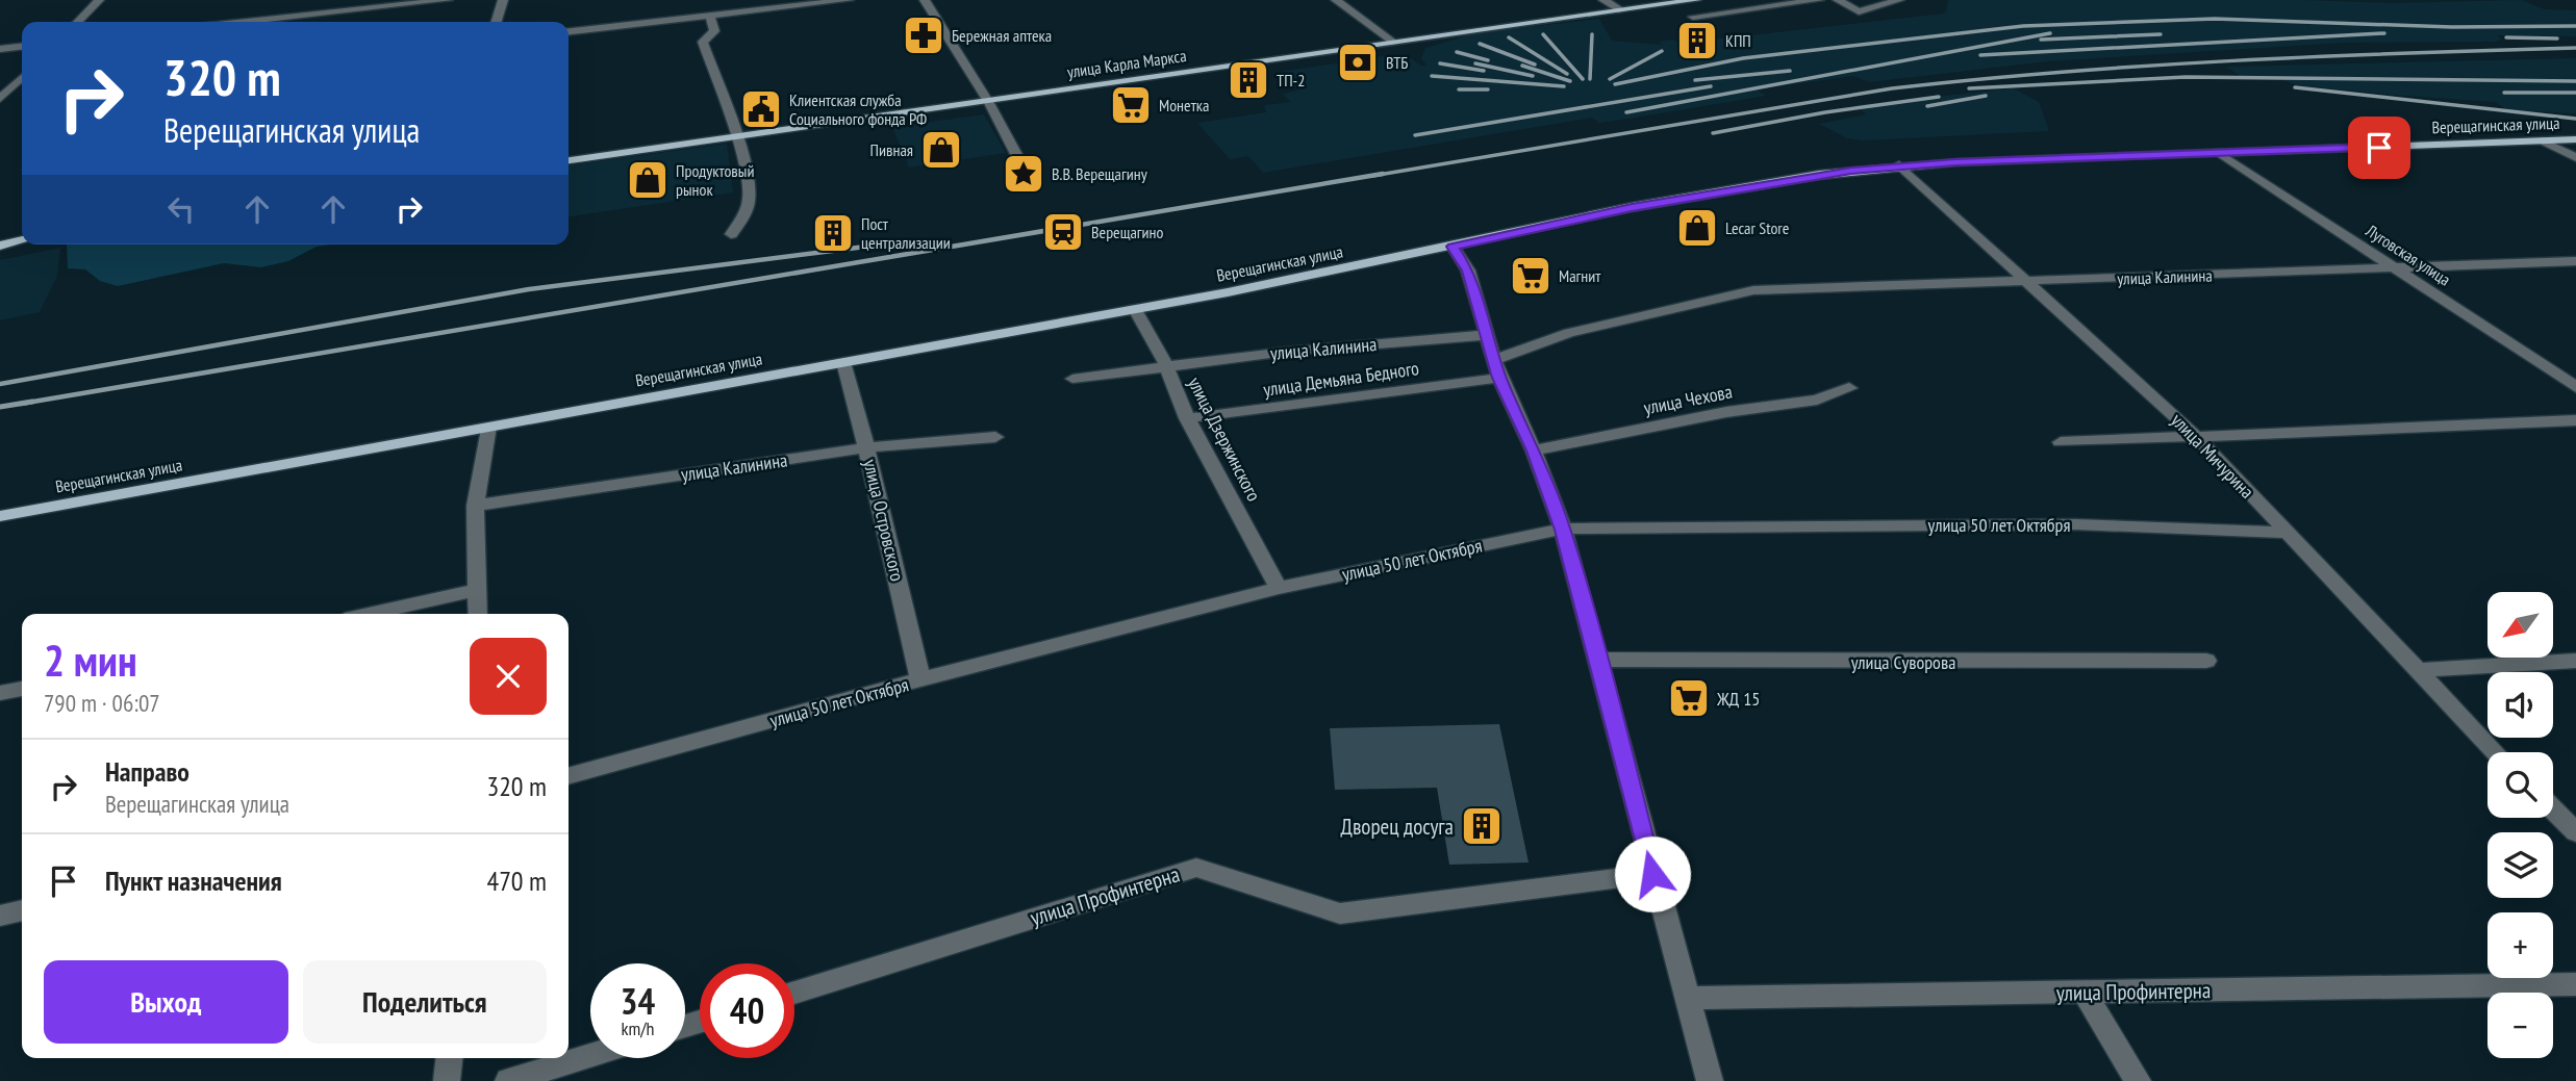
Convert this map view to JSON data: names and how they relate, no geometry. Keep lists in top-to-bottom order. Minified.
{"streets":{"main road":["улица Карла Маркса","Верещагинская улица"],"street":["Луговская улица","улица Калинина","улица Демьяна Бедного","улица Чехова","улица Дзержинского","улица Мичурина","улица Островского","улица 50 лет Октября","улица Суворова","улица Профинтерна"]},"crossings":[["Верещагинская улица","Луговская улица"],["Верещагинская улица","улица Дзержинского"],["Верещагинская улица","улица Мичурина"],["Верещагинская улица","улица Островского"],["Луговская улица","улица Калинина"],["улица Калинина","улица Демьяна Бедного"],["улица Калинина","улица Дзержинского"],["улица Калинина","улица Мичурина"],["улица Калинина","улица Островского"],["улица Демьяна Бедного","улица Дзержинского"],["улица Дзержинского","улица 50 лет Октября"],["улица Мичурина","улица 50 лет Октября"],["улица Островского","улица 50 лет Октября"]],"places":{"pharmacy":["Бережная аптека"],"building":["КПП","ТП-2","Пост централизации","Дворец досуга"],"bank":["ВТБ"],"supermarket":["Монетка","Магнит","ЖД 15"],"public building":["Клиентская служба Социального фонда РФ"],"shop":["Пивная","Продуктовый рынок","Lecar Store"],"place":["В.В. Верещагину"],"station":["Верещагино"]},"north":"bottom left","page":{"turn":["320 m","Верещагинская улица"],"map_buttons":["+","−"],"heading":["2 мин","790 m · 06:07"],"list":[{"name":"Направо","note":"Верещагинская улица","value":"320 m"},{"name":"Пункт назначения","value":"470 m"}],"buttons":["Выход","Поделиться"],"speed":"34 km/h","limit":"40"}}
